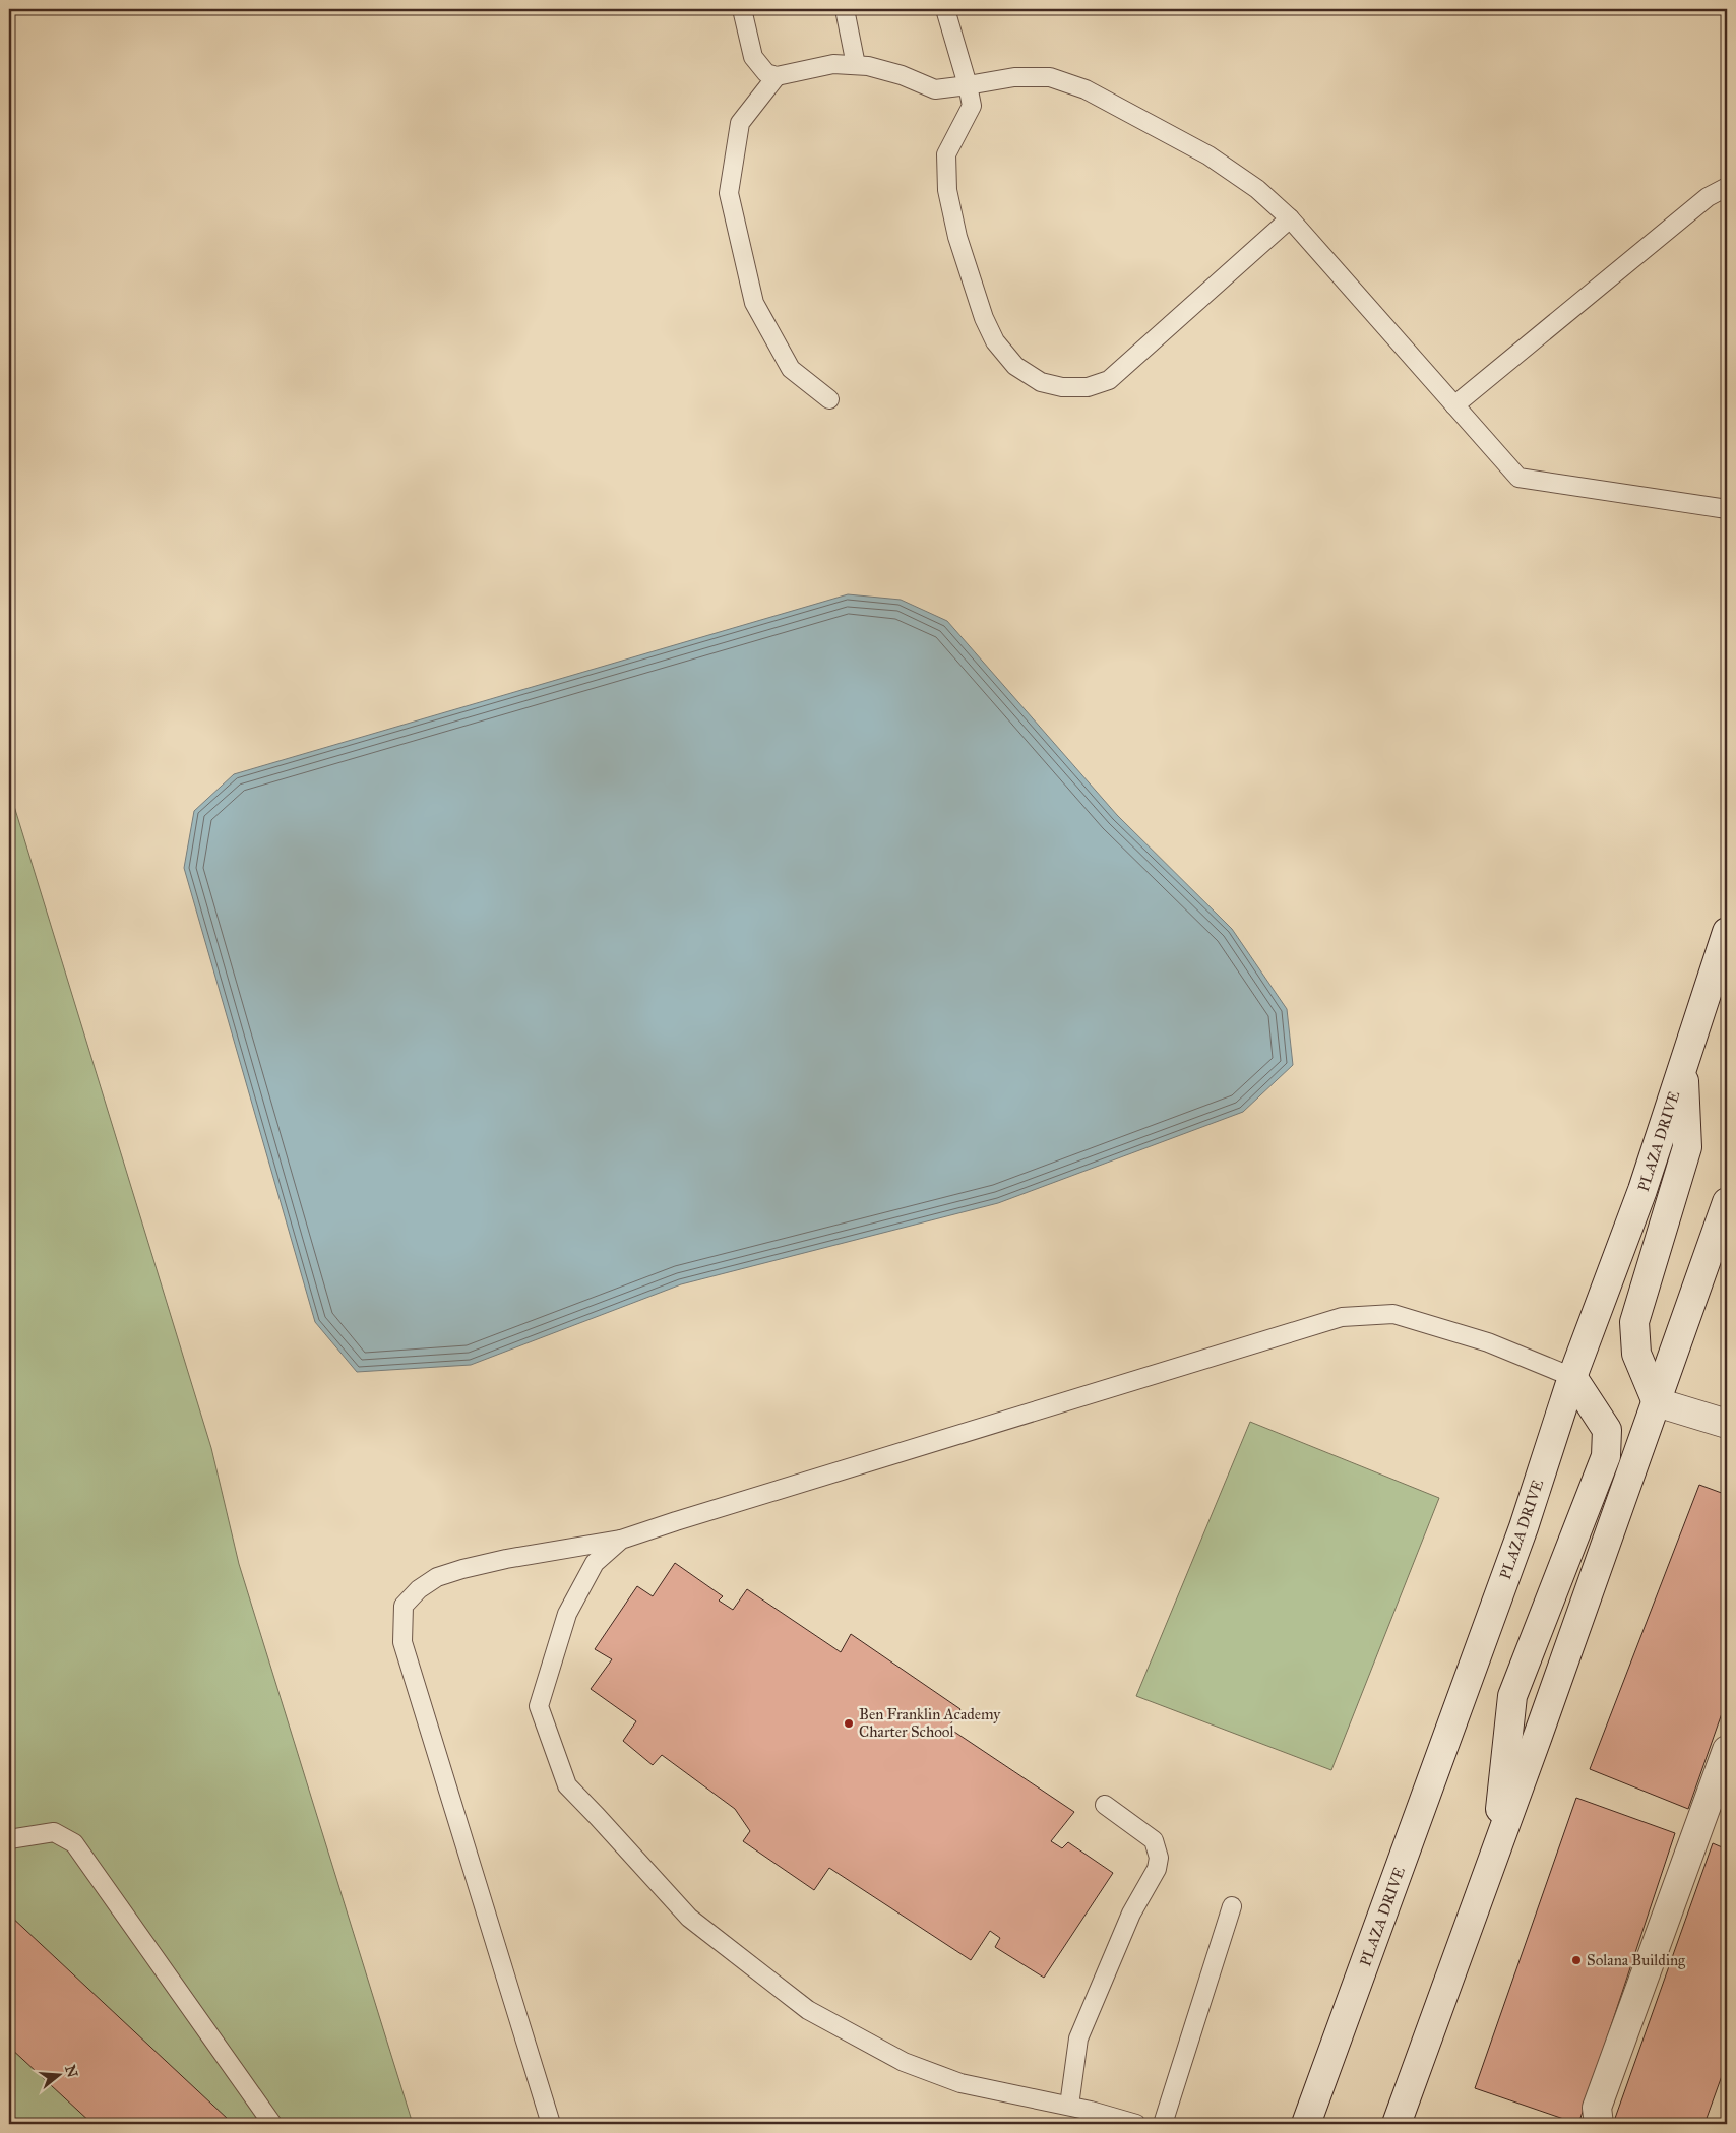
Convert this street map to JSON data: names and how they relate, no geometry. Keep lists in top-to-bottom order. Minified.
{"streets":{"street":["PLAZA DRIVE"]},"places":["Ben Franklin Academy Charter School","Solana Building"],"north":"right"}
